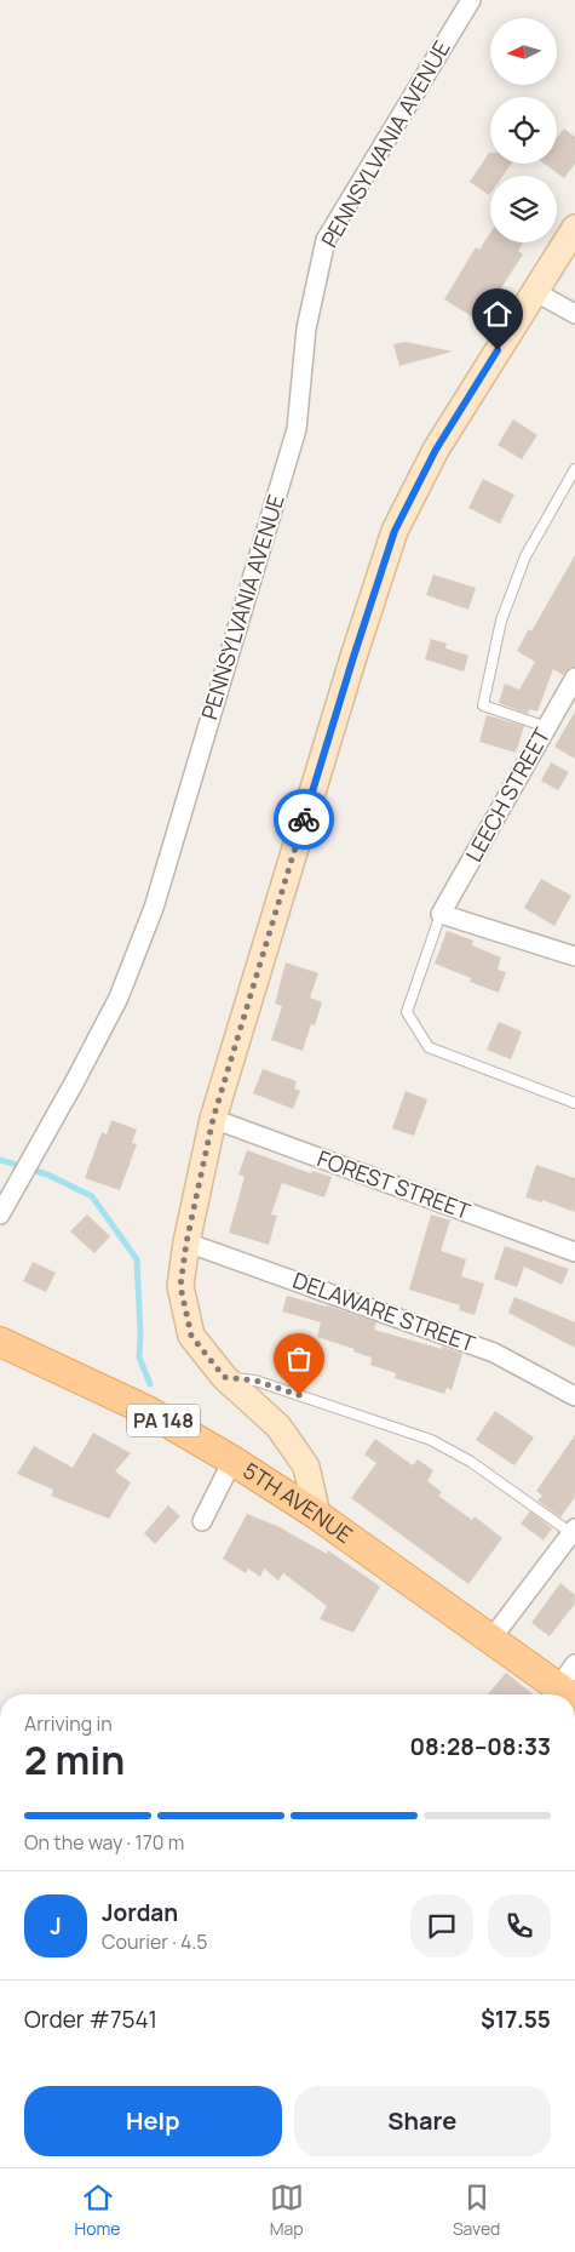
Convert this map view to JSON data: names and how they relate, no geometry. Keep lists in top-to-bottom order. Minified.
{"streets":{"main road":["PA 148","5TH AVENUE"],"street":["PENNSYLVANIA AVENUE","LEECH STREET","FOREST STREET","DELAWARE STREET"]},"north":"left","page":{"heading":["2 min","Arriving in","08:28–08:33"],"panel":["Jordan","Courier · 4.5","Order #7541","$17.55"],"bar":"On the way · 170 m","round":"J","buttons":["Help","Share"],"tabs":["Home","Map","Saved"]}}
